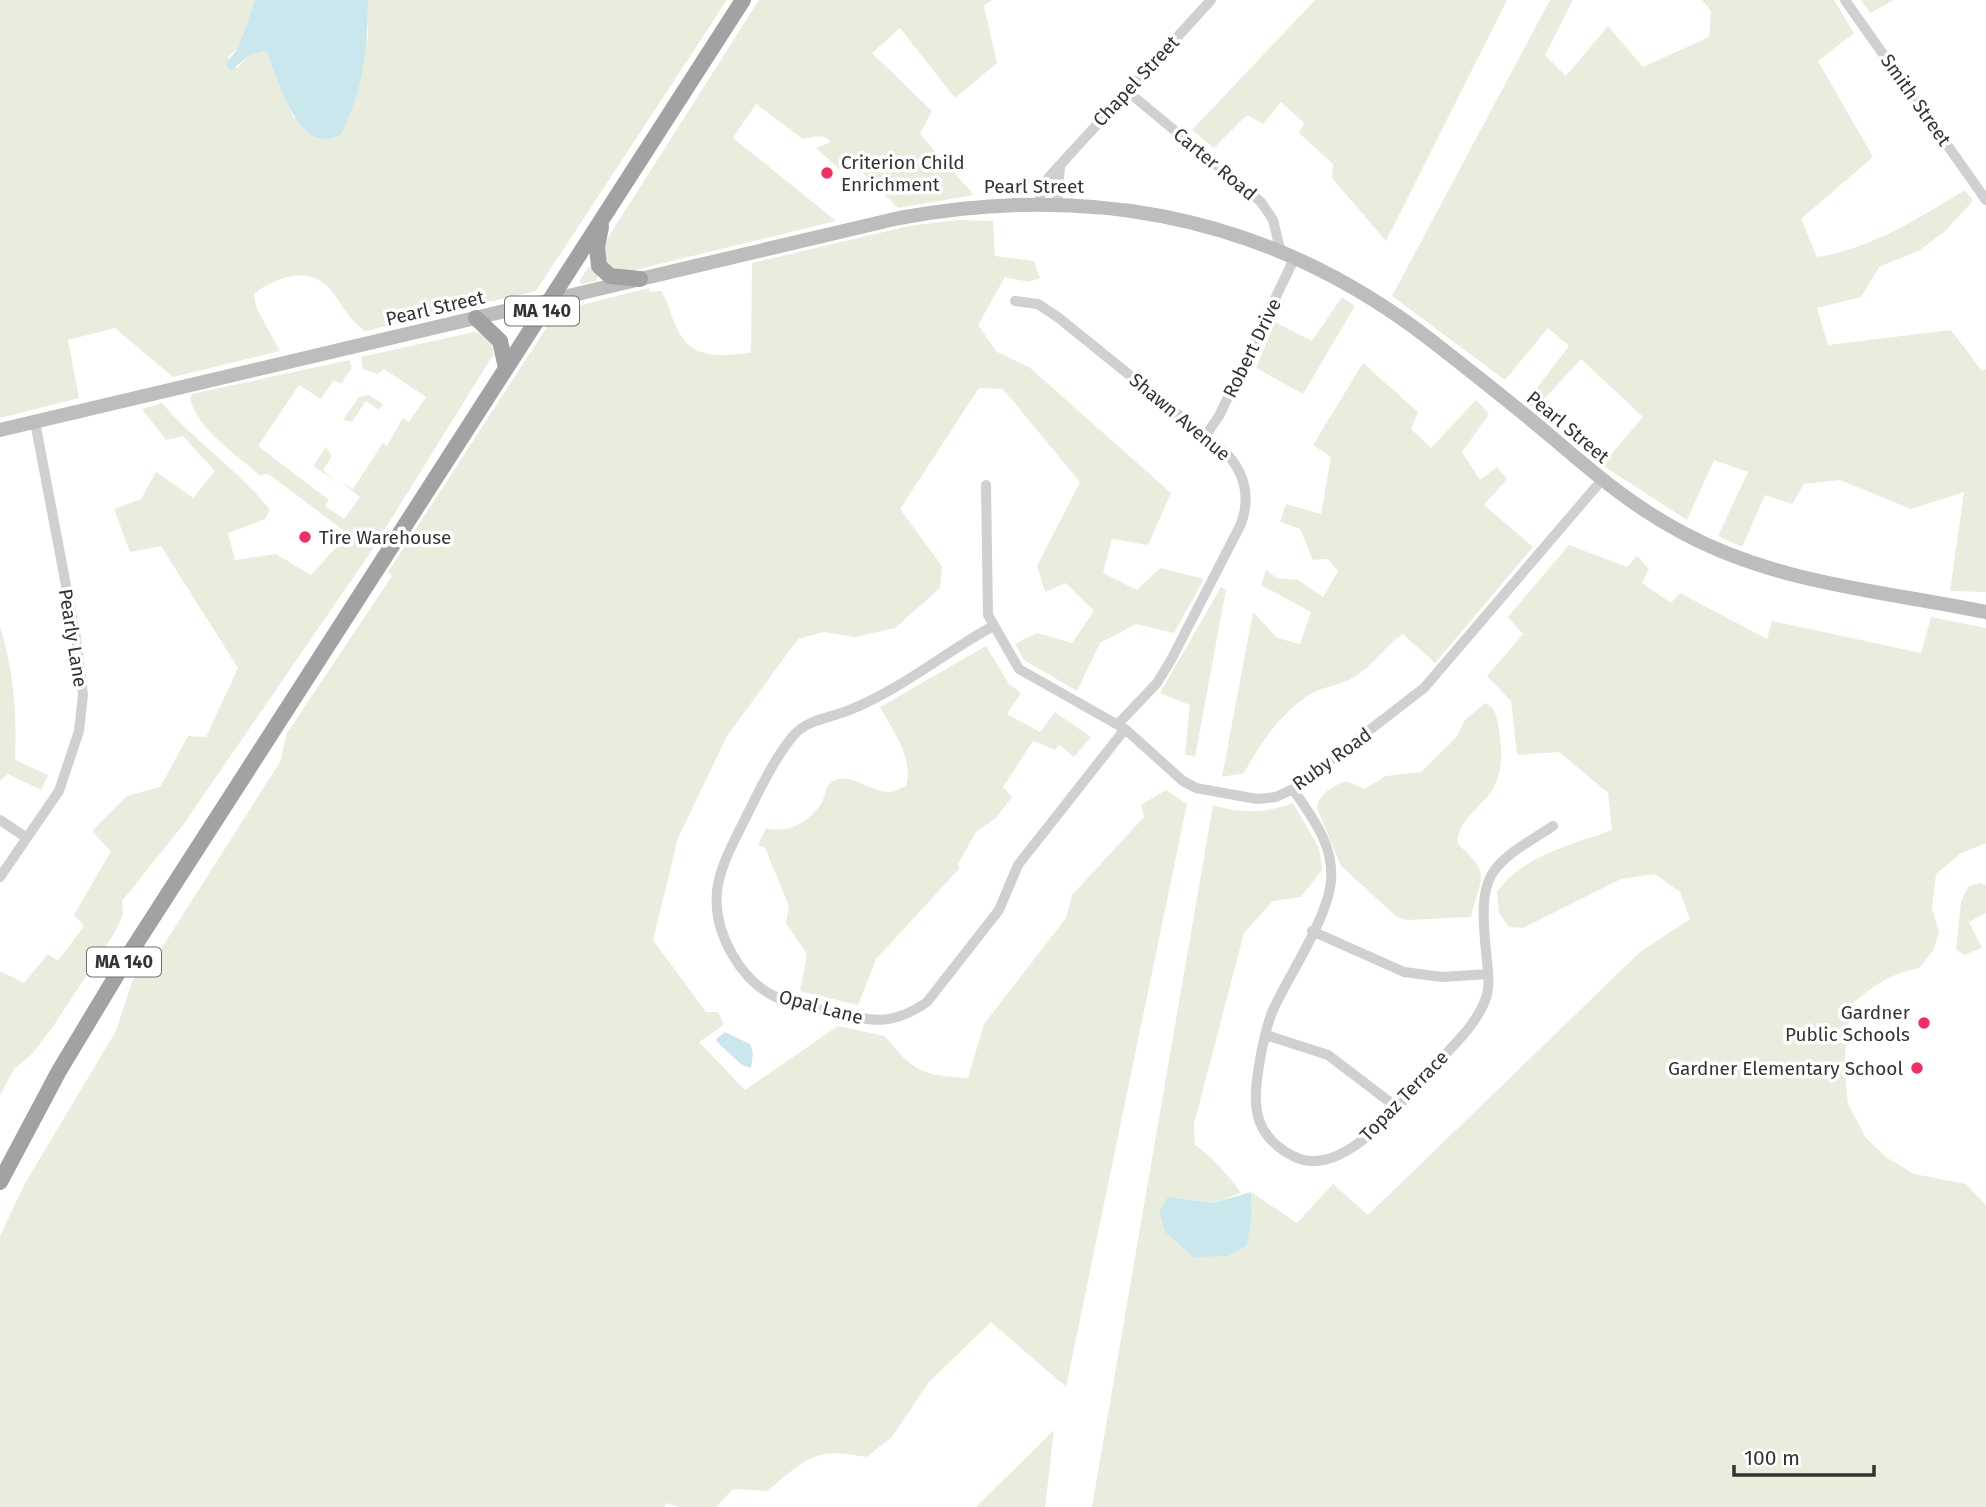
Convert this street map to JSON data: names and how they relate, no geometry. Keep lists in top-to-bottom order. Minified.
{"streets":{"highway":["MA 140"],"main road":["Pearl Street"],"street":["Chapel Street","Smith Street","Carter Road","Robert Drive","Shawn Avenue","Pearly Lane","Ruby Road","Opal Lane","Topaz Terrace"]},"crossings":[["Chapel Street","Carter Road"],["Chapel Street","Pearl Street"],["Carter Road","Pearl Street"],["Carter Road","Robert Drive"],["Pearl Street","MA 140"],["Pearl Street","Robert Drive"],["Pearl Street","Pearly Lane"],["Pearl Street","Ruby Road"],["Robert Drive","Shawn Avenue"],["Shawn Avenue","Ruby Road"],["Shawn Avenue","Opal Lane"],["Ruby Road","Opal Lane"],["Ruby Road","Topaz Terrace"]],"places":["Criterion Child Enrichment","Tire Warehouse","Gardner Public Schools","Gardner Elementary School"],"scale_bar":"100 m"}
